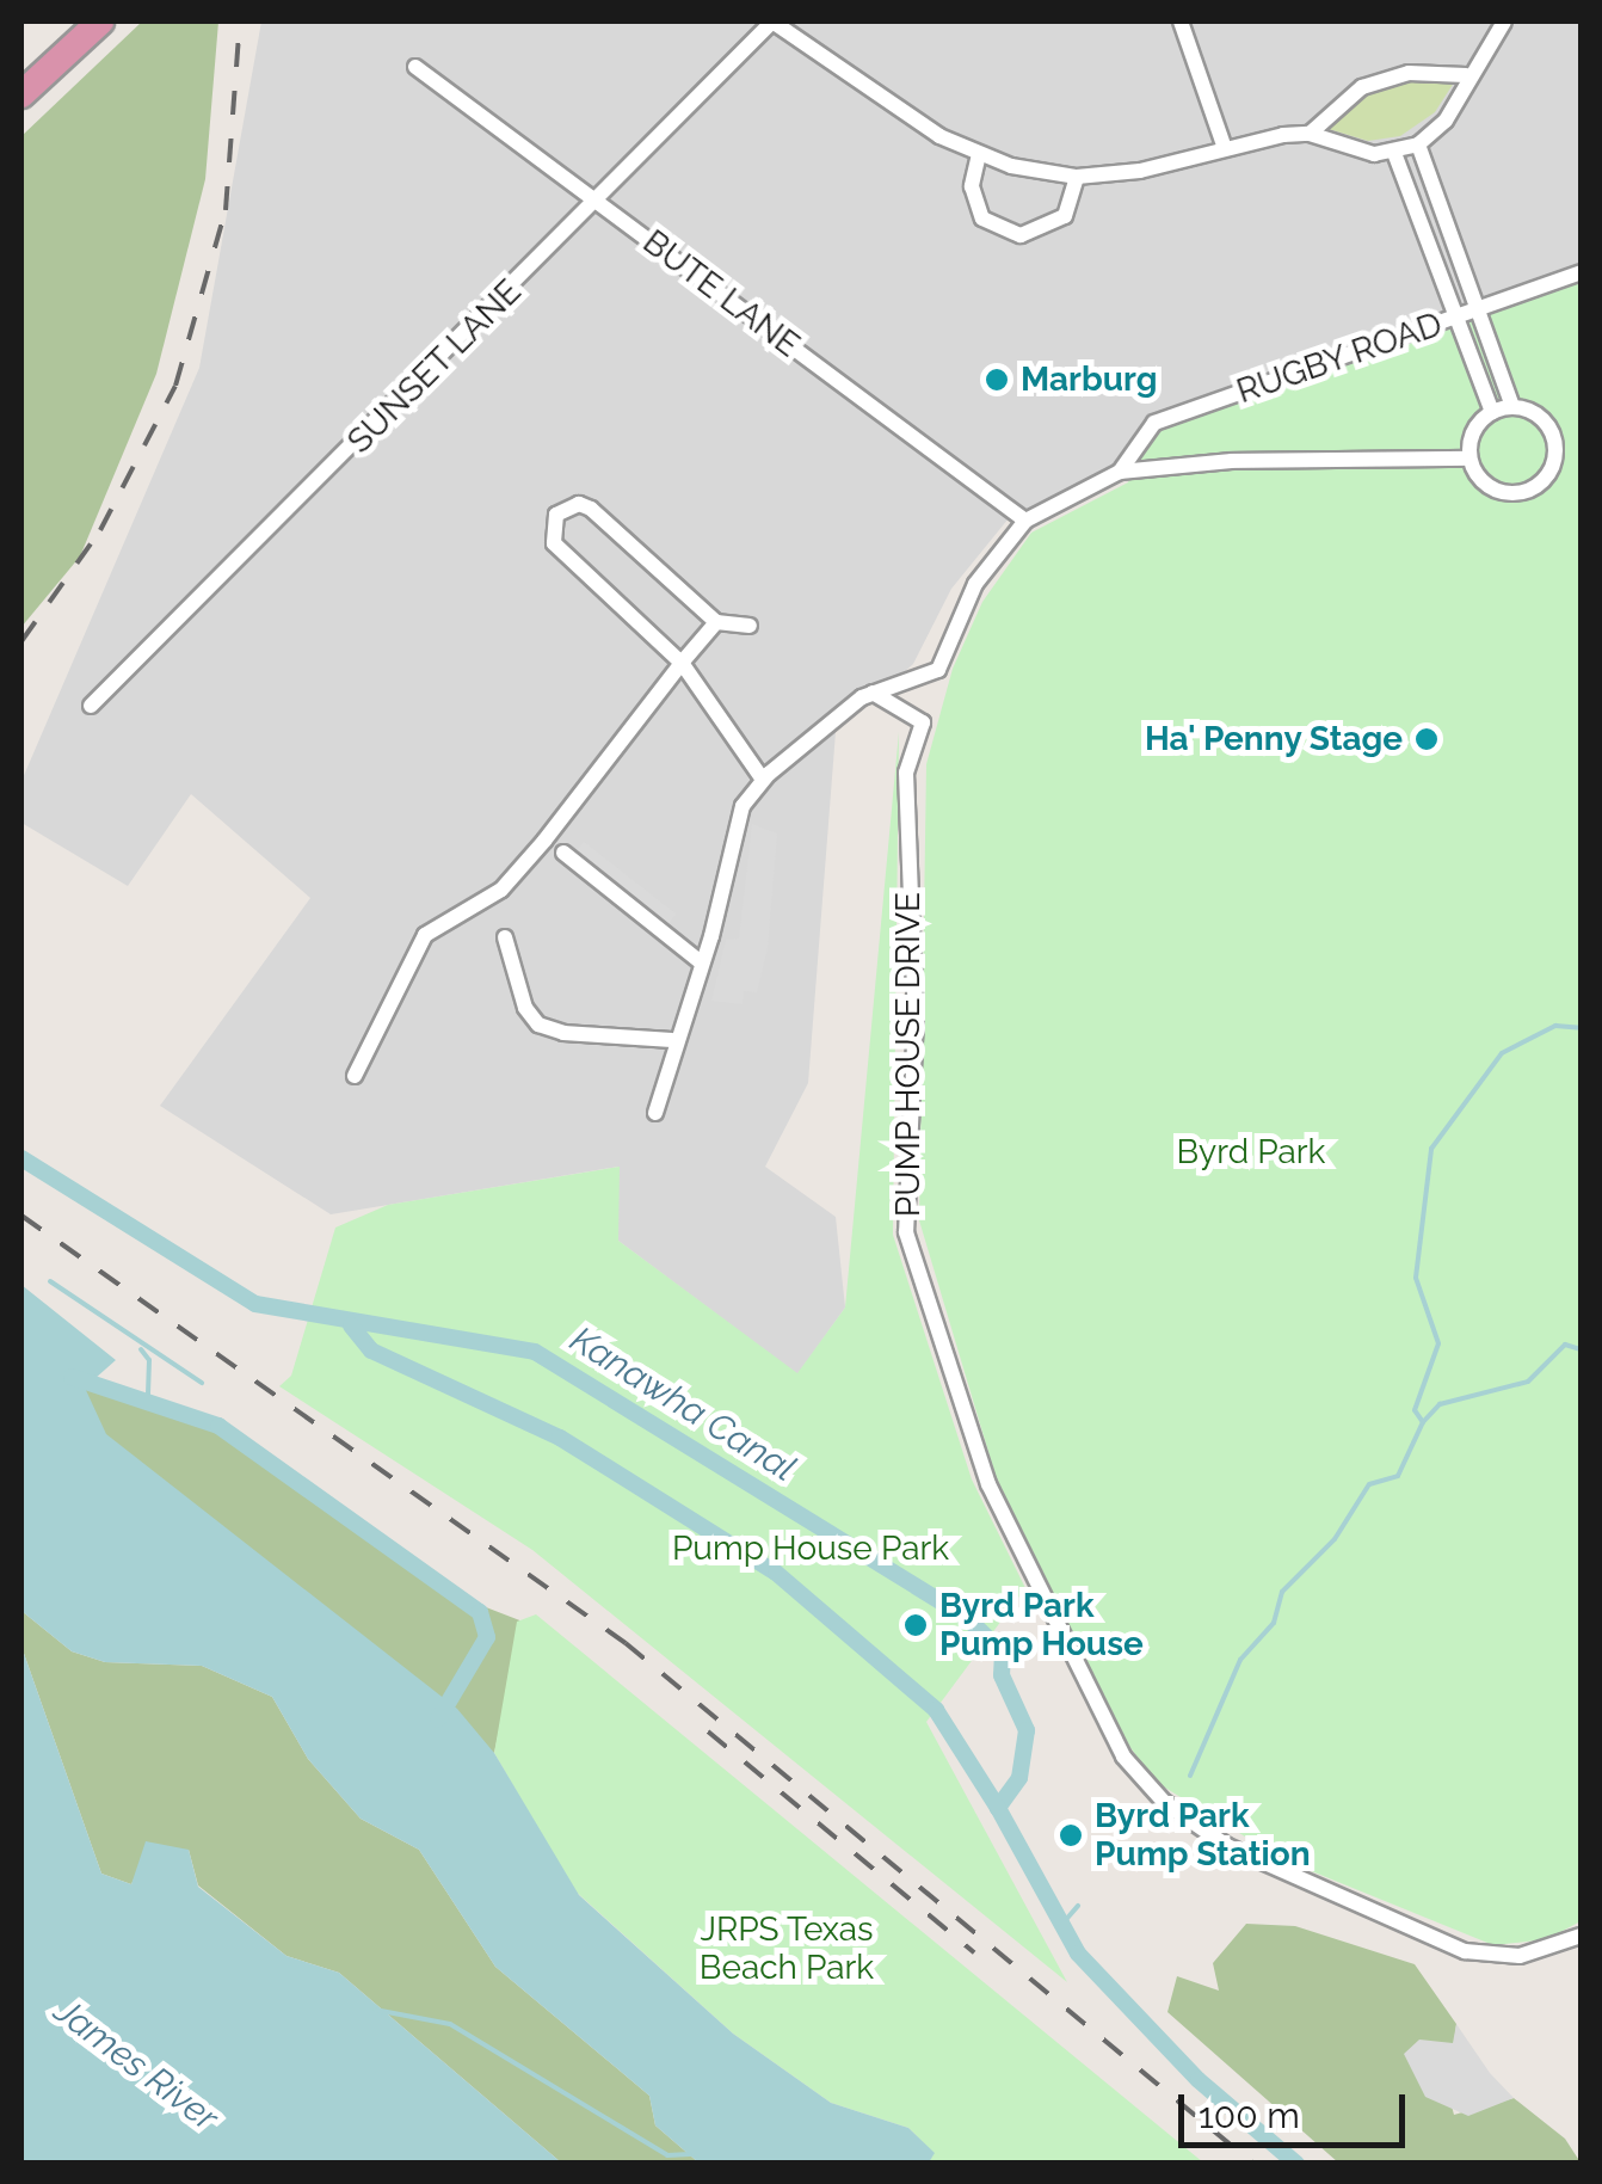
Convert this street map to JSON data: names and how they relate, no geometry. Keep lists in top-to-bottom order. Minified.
{"streets":{"street":["BUTE LANE","RUGBY ROAD","SUNSET LANE","PUMP HOUSE DRIVE"]},"crossings":[["BUTE LANE","SUNSET LANE"]],"water":["Kanawha Canal","James River"],"parks":["Byrd Park","Pump House Park","JRPS Texas Beach Park"],"places":["Marburg","Ha' Penny Stage","Byrd Park Pump House","Byrd Park Pump Station"],"scale_bar":"100 m"}
